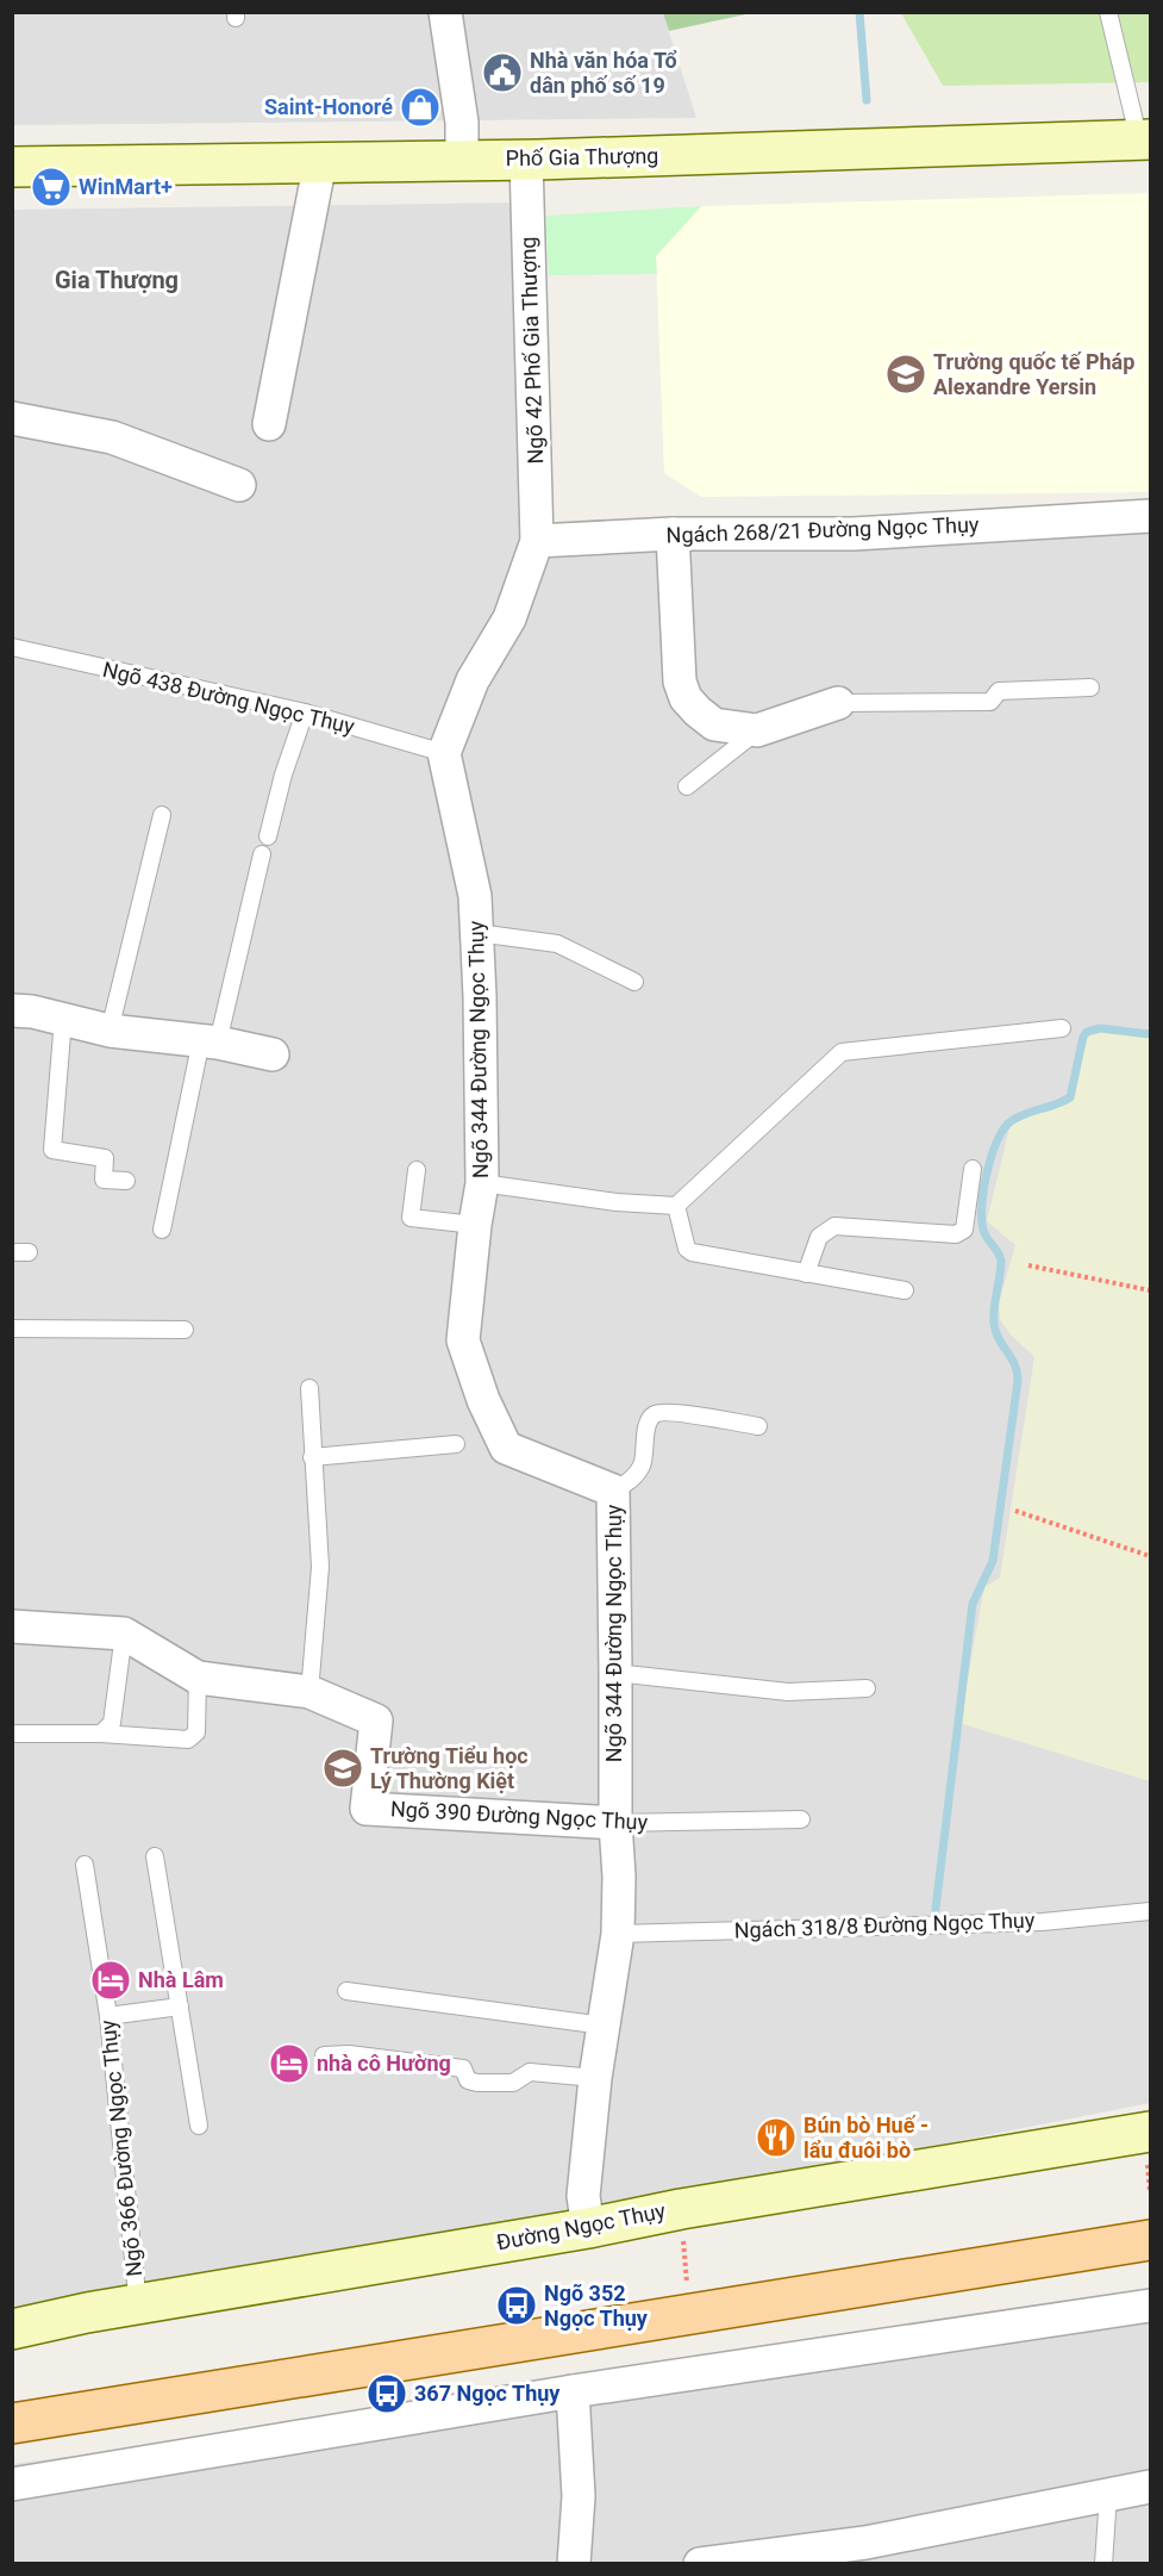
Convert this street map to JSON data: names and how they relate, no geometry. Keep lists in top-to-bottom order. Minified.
{"streets":{"street":["Phố Gia Thượng","Ngõ 42 Phố Gia Thượng","Ngách 268/21 Đường Ngọc Thụy","Ngõ 344 Đường Ngọc Thụy","Ngõ 390 Đường Ngọc Thụy","Đường Ngọc Thụy"],"lane":["Ngõ 438 Đường Ngọc Thụy","Ngách 318/8 Đường Ngọc Thụy","Ngõ 366 Đường Ngọc Thụy"]},"crossings":[["Phố Gia Thượng","Ngõ 42 Phố Gia Thượng"],["Ngõ 42 Phố Gia Thượng","Ngách 268/21 Đường Ngọc Thụy"],["Ngõ 438 Đường Ngọc Thụy","Ngõ 344 Đường Ngọc Thụy"],["Ngõ 344 Đường Ngọc Thụy","Ngõ 390 Đường Ngọc Thụy"],["Ngõ 344 Đường Ngọc Thụy","Ngách 318/8 Đường Ngọc Thụy"],["Ngõ 344 Đường Ngọc Thụy","Đường Ngọc Thụy"],["Ngõ 366 Đường Ngọc Thụy","Đường Ngọc Thụy"]],"districts":["Gia Thượng"],"places":{"public building":["Nhà văn hóa Tổ dân phố số 19"],"shop":["Saint-Honoré"],"supermarket":["WinMart+"],"school or university":["Trường quốc tế Pháp Alexandre Yersin","Trường Tiểu học Lý Thường Kiệt"],"hotel":["Nhà Lâm","nhà cô Hường"],"restaurant":["Bún bò Huế - lẩu đuôi bò"],"bus stop":["Ngõ 352 Ngọc Thụy","367 Ngọc Thụy"]}}
